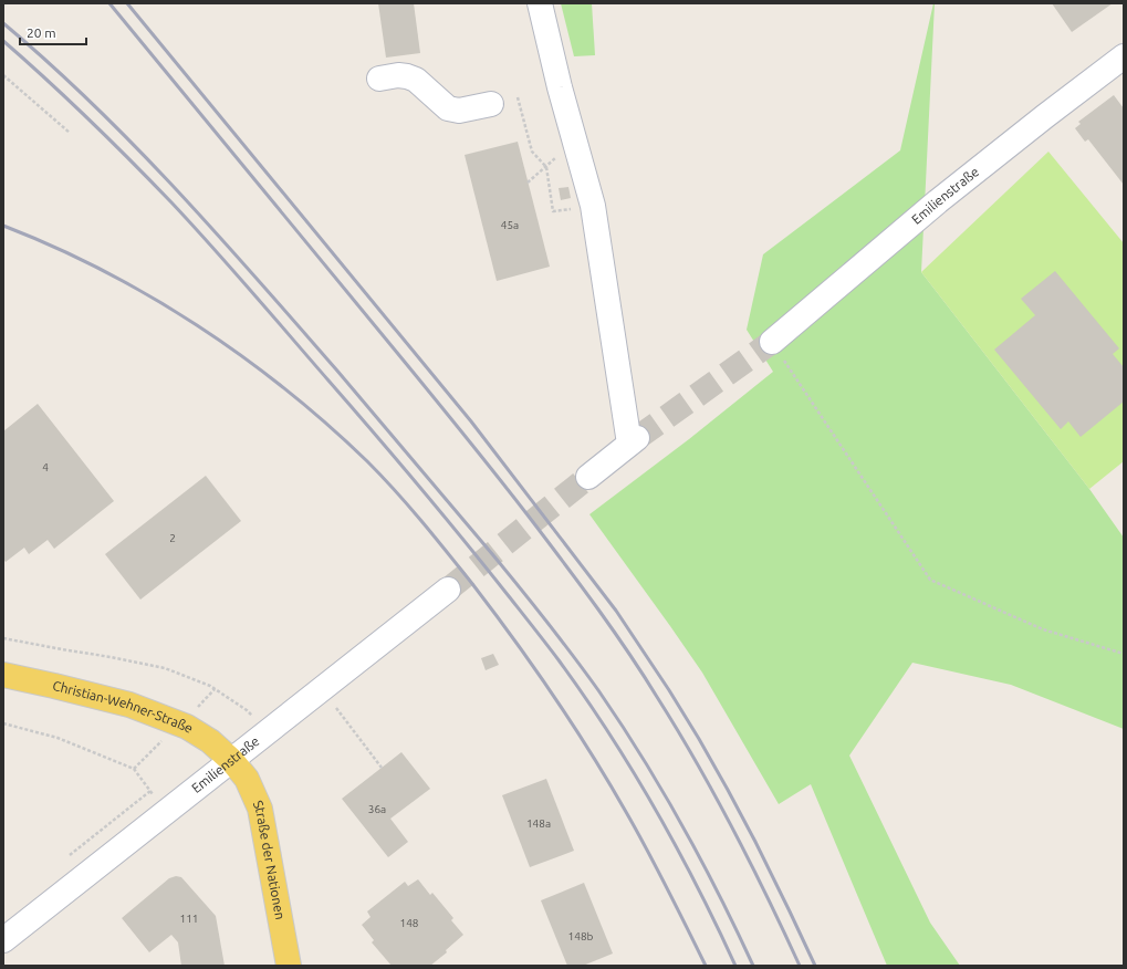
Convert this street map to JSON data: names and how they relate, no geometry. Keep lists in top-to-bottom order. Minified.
{"streets":{"main road":["Christian-Wehner-Straße","Straße der Nationen"],"street":["Emilienstraße"]},"crossings":[["Emilienstraße","Christian-Wehner-Straße"],["Emilienstraße","Straße der Nationen"],["Christian-Wehner-Straße","Straße der Nationen"]],"house_numbers":["45a","4","2","36a","148a","111","148","148b"],"scale_bar":"20 m"}
